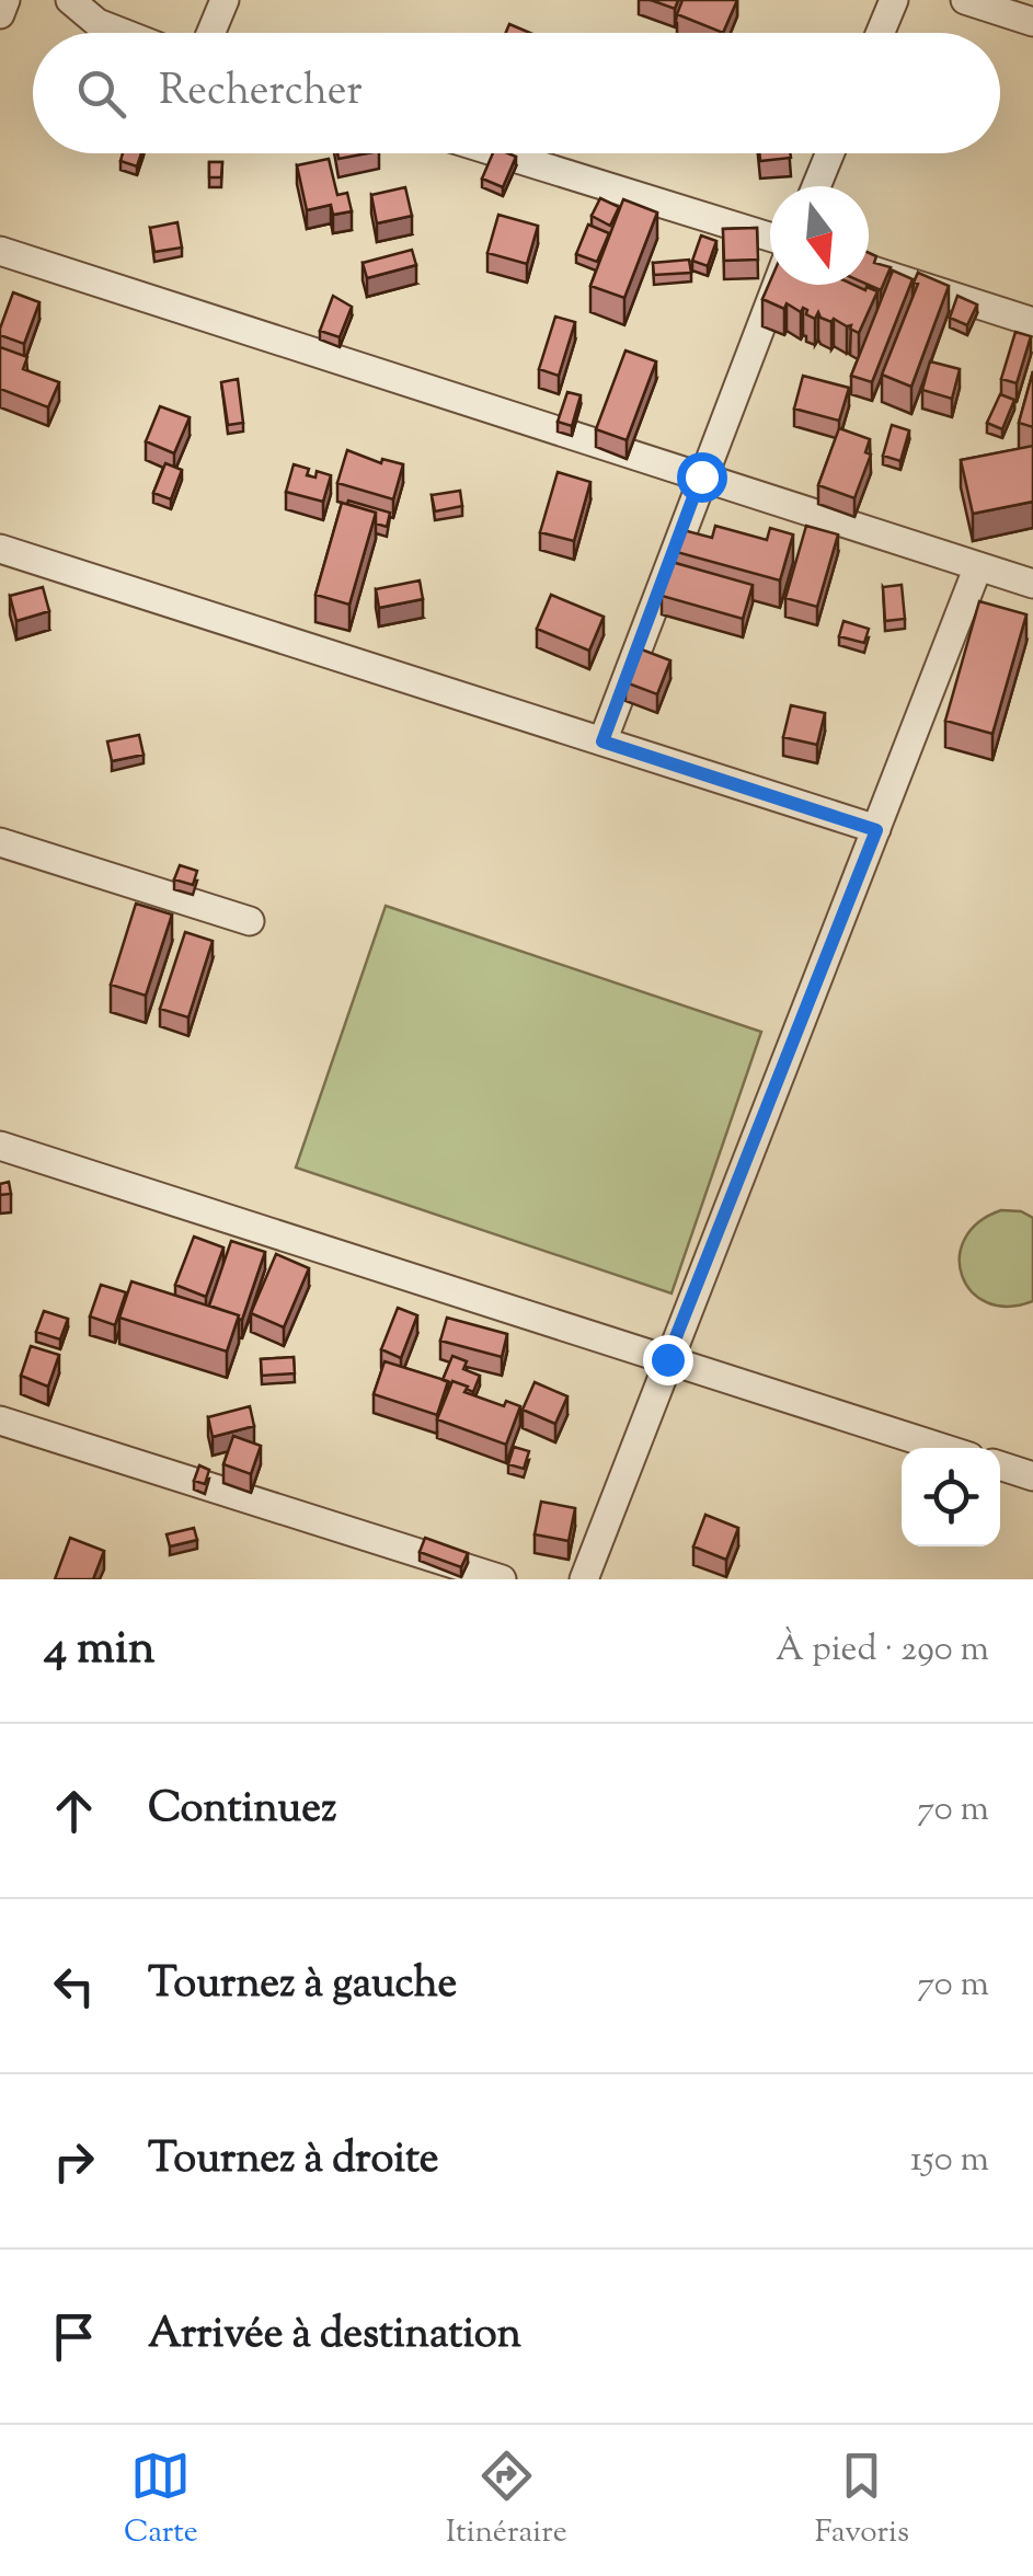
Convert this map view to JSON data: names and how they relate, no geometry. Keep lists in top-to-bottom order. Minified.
{"north":"bottom","page":{"search":"Rechercher","heading":["4 min","À pied · 290 m"],"list":[["Continuez","70 m"],["Tournez à gauche","70 m"],["Tournez à droite","150 m"],"Arrivée à destination"],"nav":["Carte","Itinéraire","Favoris"]}}
